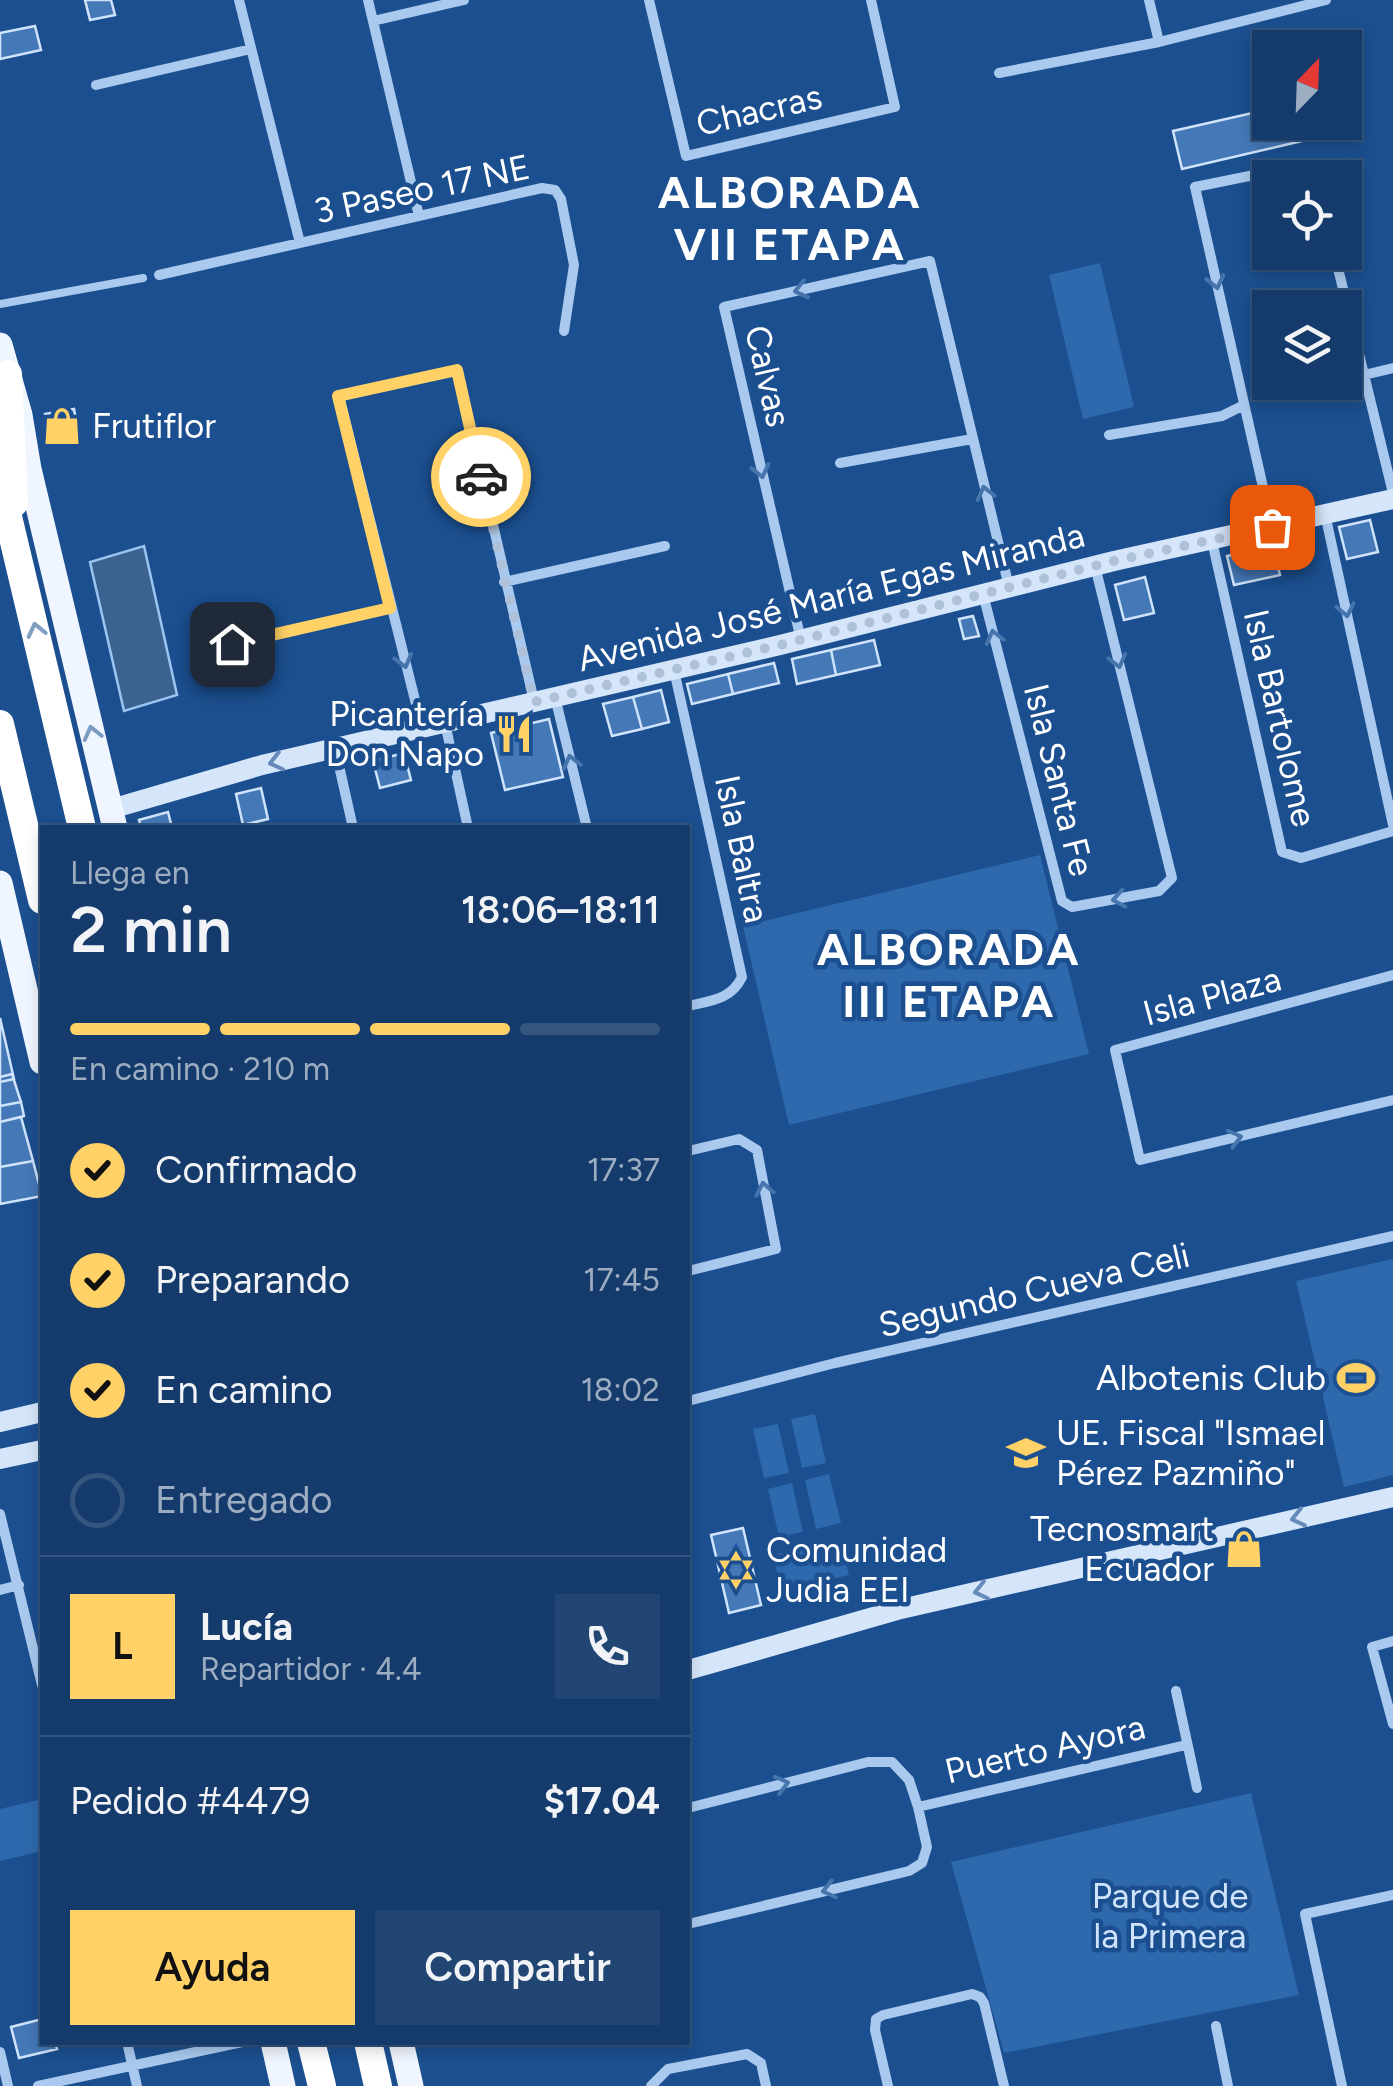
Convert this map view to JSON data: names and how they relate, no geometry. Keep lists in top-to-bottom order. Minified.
{"streets":{"street":["Chacras","3 Paseo 17 NE","Calvas","Avenida José María Egas Miranda","Isla Bartolome","Isla Santa Fe","Isla Baltra","Isla Plaza","Segundo Cueva Celi","Puerto Ayora"]},"crossings":[["Calvas","Avenida José María Egas Miranda"],["Avenida José María Egas Miranda","Isla Bartolome"],["Avenida José María Egas Miranda","Isla Santa Fe"],["Avenida José María Egas Miranda","Isla Baltra"]],"one_way":["Isla Bartolome"],"districts":["ALBORADA VII ETAPA","ALBORADA III ETAPA"],"parks":["Parque de la Primera"],"places":{"shop":["Frutiflor","Tecnosmart Ecuador"],"restaurant":["Picantería Don Napo"],"sports":["Albotenis Club"],"school or university":["UE. Fiscal \"Ismael Pérez Pazmiño\""],"synagogue":["Comunidad Judia EEI"]},"north":"top right","page":{"heading":["2 min","Llega en","18:06–18:11"],"panel":["Lucía","Repartidor · 4.4","Pedido #4479","$17.04"],"bar":"En camino · 210 m","list":[["Confirmado","17:37"],["Preparando","17:45"],["En camino","18:02"],"Entregado"],"round":"L","buttons":["Ayuda","Compartir"]}}
